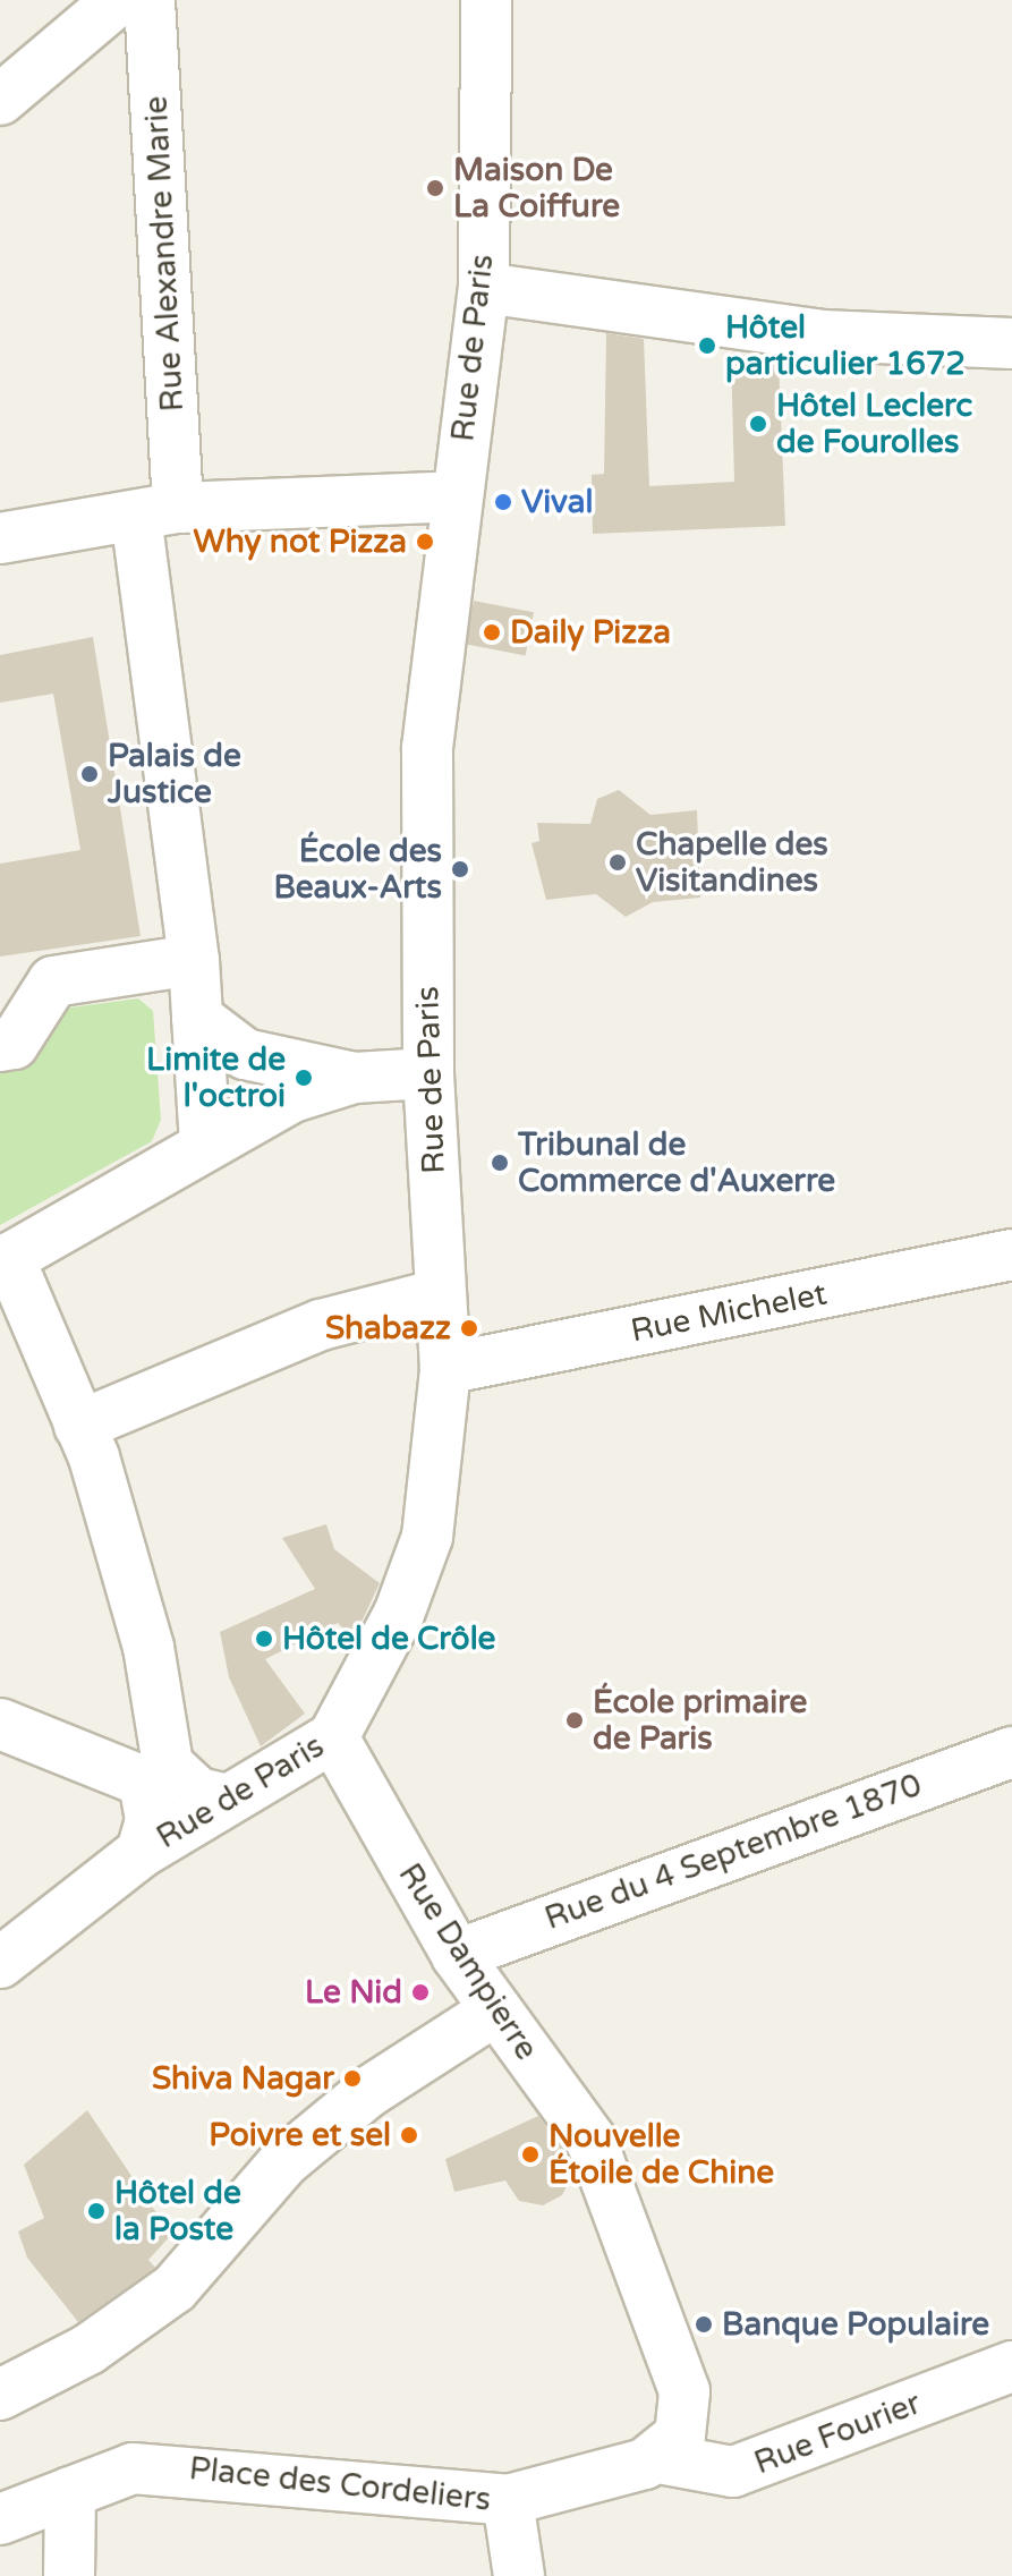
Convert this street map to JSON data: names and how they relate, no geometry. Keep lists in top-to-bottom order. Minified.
{"streets":{"street":["Rue Alexandre Marie","Rue de Paris","Rue Michelet","Rue du 4 Septembre 1870","Rue Dampierre","Rue Fourier","Place des Cordeliers"]},"crossings":[["Rue de Paris","Rue Michelet"],["Rue de Paris","Rue Dampierre"],["Rue du 4 Septembre 1870","Rue Dampierre"],["Rue Dampierre","Rue Fourier"],["Rue Dampierre","Place des Cordeliers"],["Rue Fourier","Place des Cordeliers"]],"places":["Maison De La Coiffure","Hôtel particulier 1672","Hôtel Leclerc de Fourolles","Vival","Why not Pizza","Daily Pizza","Palais de Justice","Chapelle des Visitandines","École des Beaux-Arts","Limite de l'octroi","Tribunal de Commerce d'Auxerre","Shabazz","Hôtel de Crôle","École primaire de Paris","Le Nid","Shiva Nagar","Poivre et sel","Nouvelle Étoile de Chine","Hôtel de la Poste","Banque Populaire"]}
